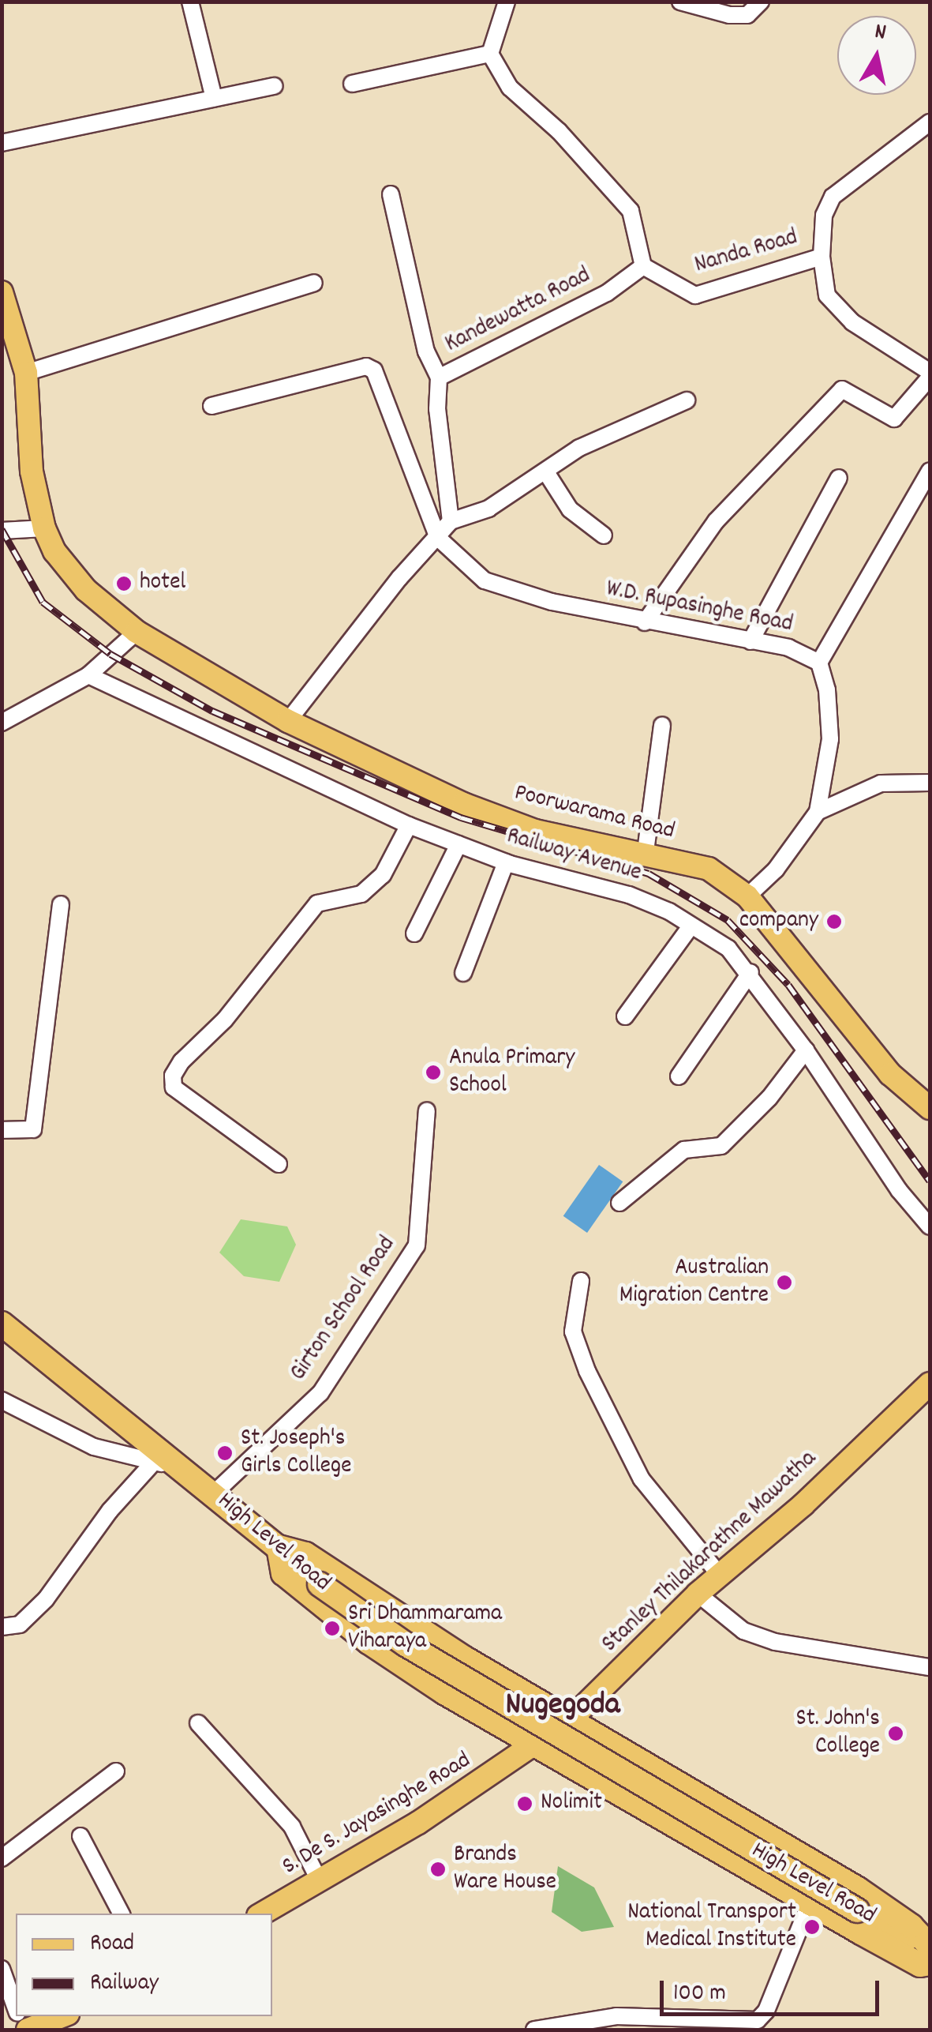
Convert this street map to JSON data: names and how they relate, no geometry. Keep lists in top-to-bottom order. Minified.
{"streets":{"highway":["High Level Road"],"main road":["Poorwarama Road","Stanley Thilakarathne Mawatha","S. De S. Jayasinghe Road"],"street":["Nanda Road","Kandewatta Road","W.D. Rupasinghe Road","Railway Avenue","Girton School Road"]},"crossings":[["Nanda Road","Kandewatta Road"],["Girton School Road","High Level Road"],["Stanley Thilakarathne Mawatha","S. De S. Jayasinghe Road"]],"districts":["Nugegoda"],"places":["hotel","company","Anula Primary School","Australian Migration Centre","St. Joseph's Girls College","Sri Dhammarama Viharaya","St. John's College","Nolimit","Brands Ware House","National Transport Medical Institute"],"legend":["Road","Railway"],"scale_bar":"100 m","north":"top"}
